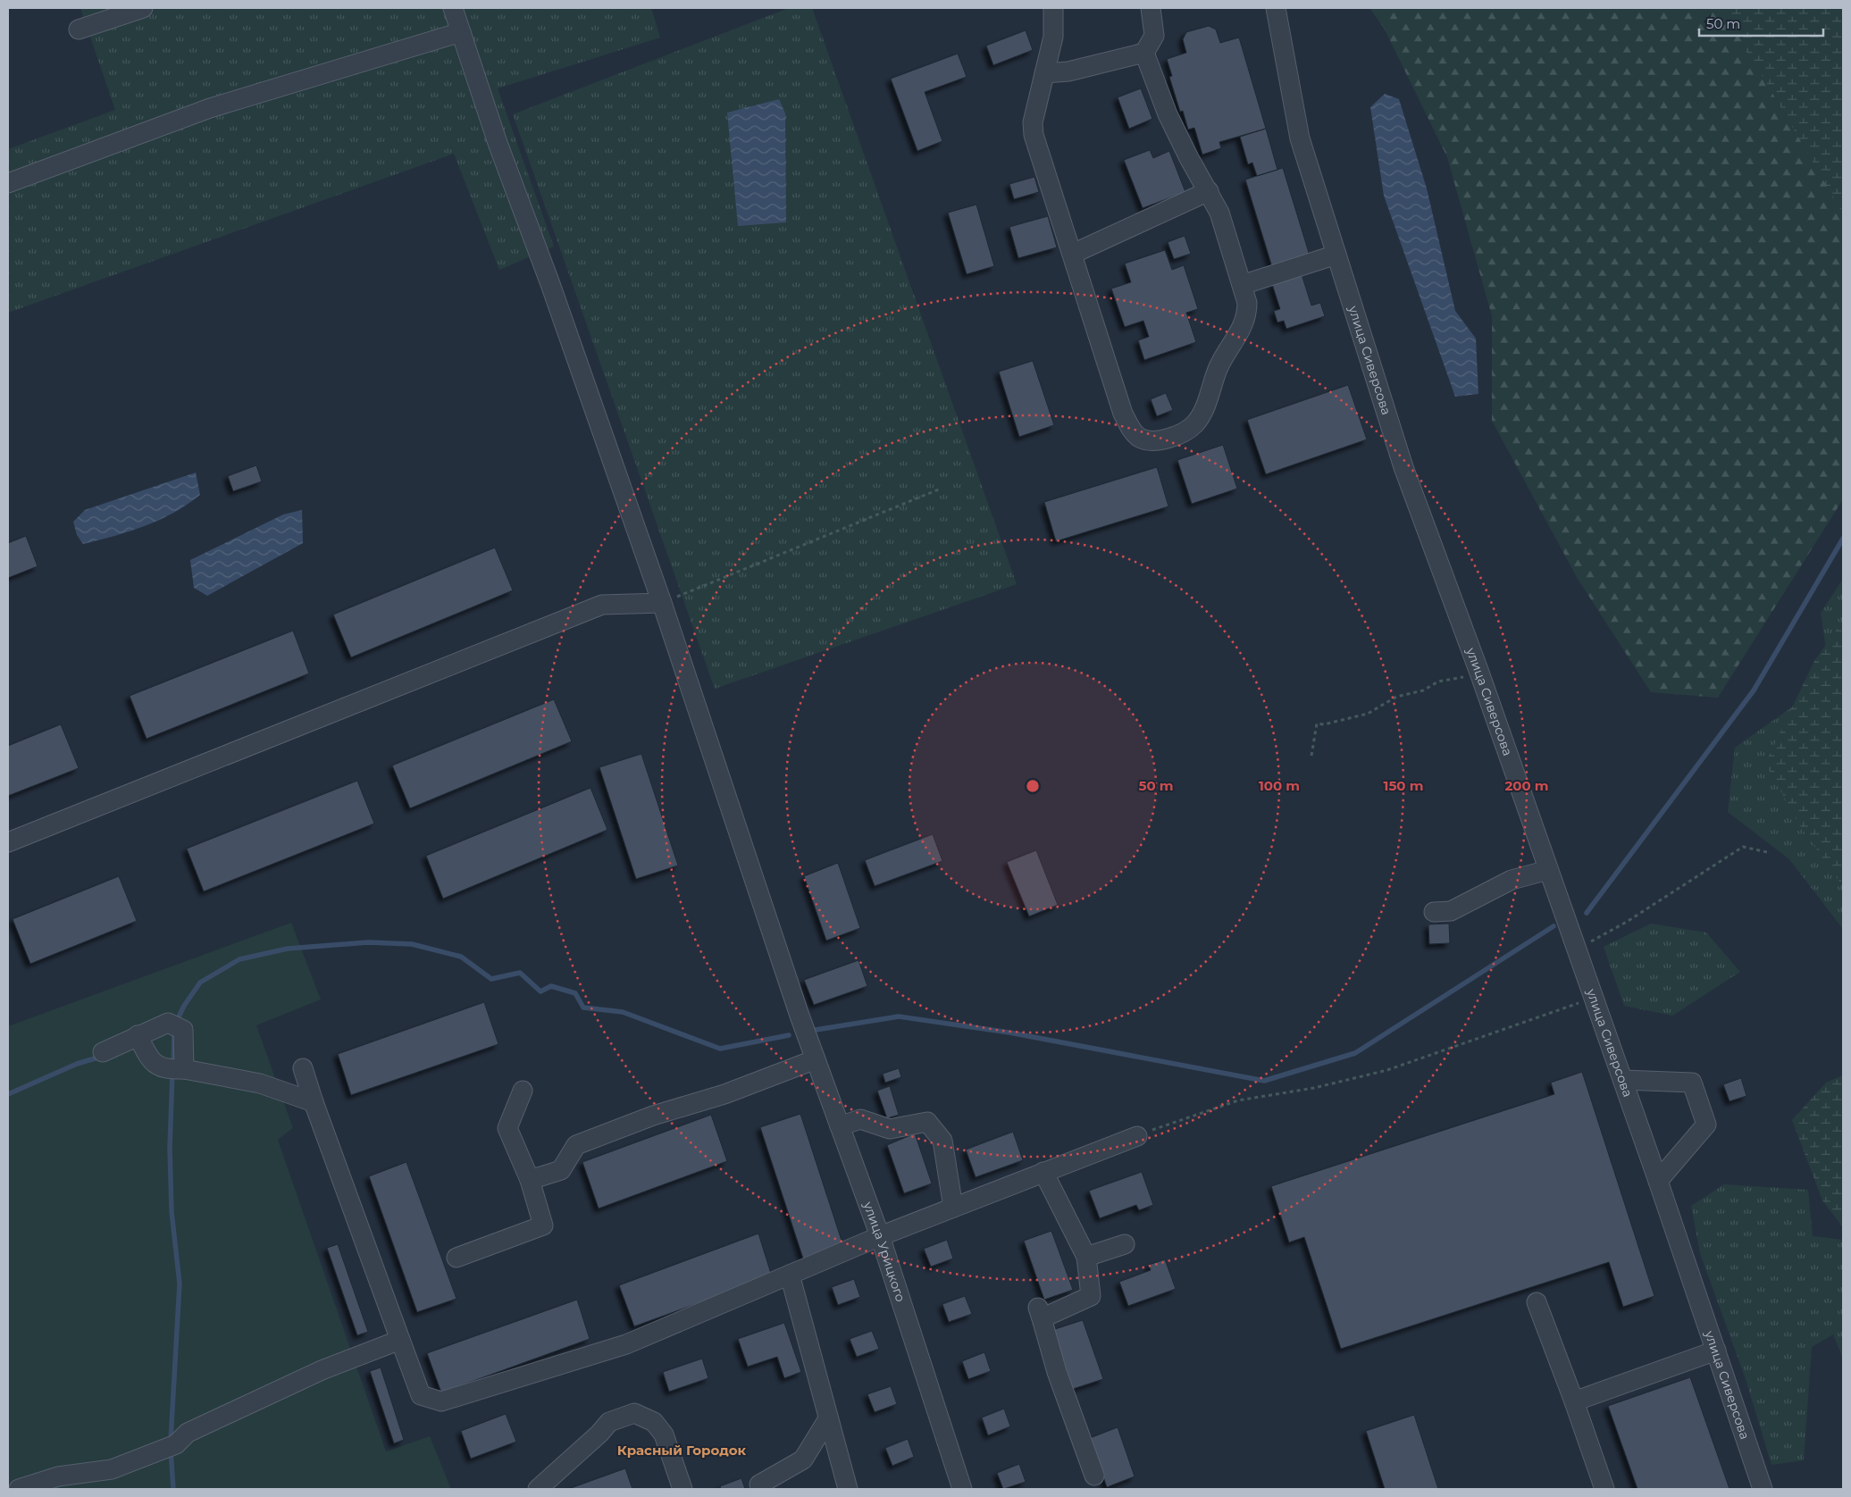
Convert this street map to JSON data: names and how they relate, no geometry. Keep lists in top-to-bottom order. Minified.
{"streets":{"street":["улица Сиверсова","улица Урицкого"]},"districts":["Красный Городок"],"scale_bar":"50 m","rings":["50 m","100 m","150 m","200 m"]}
